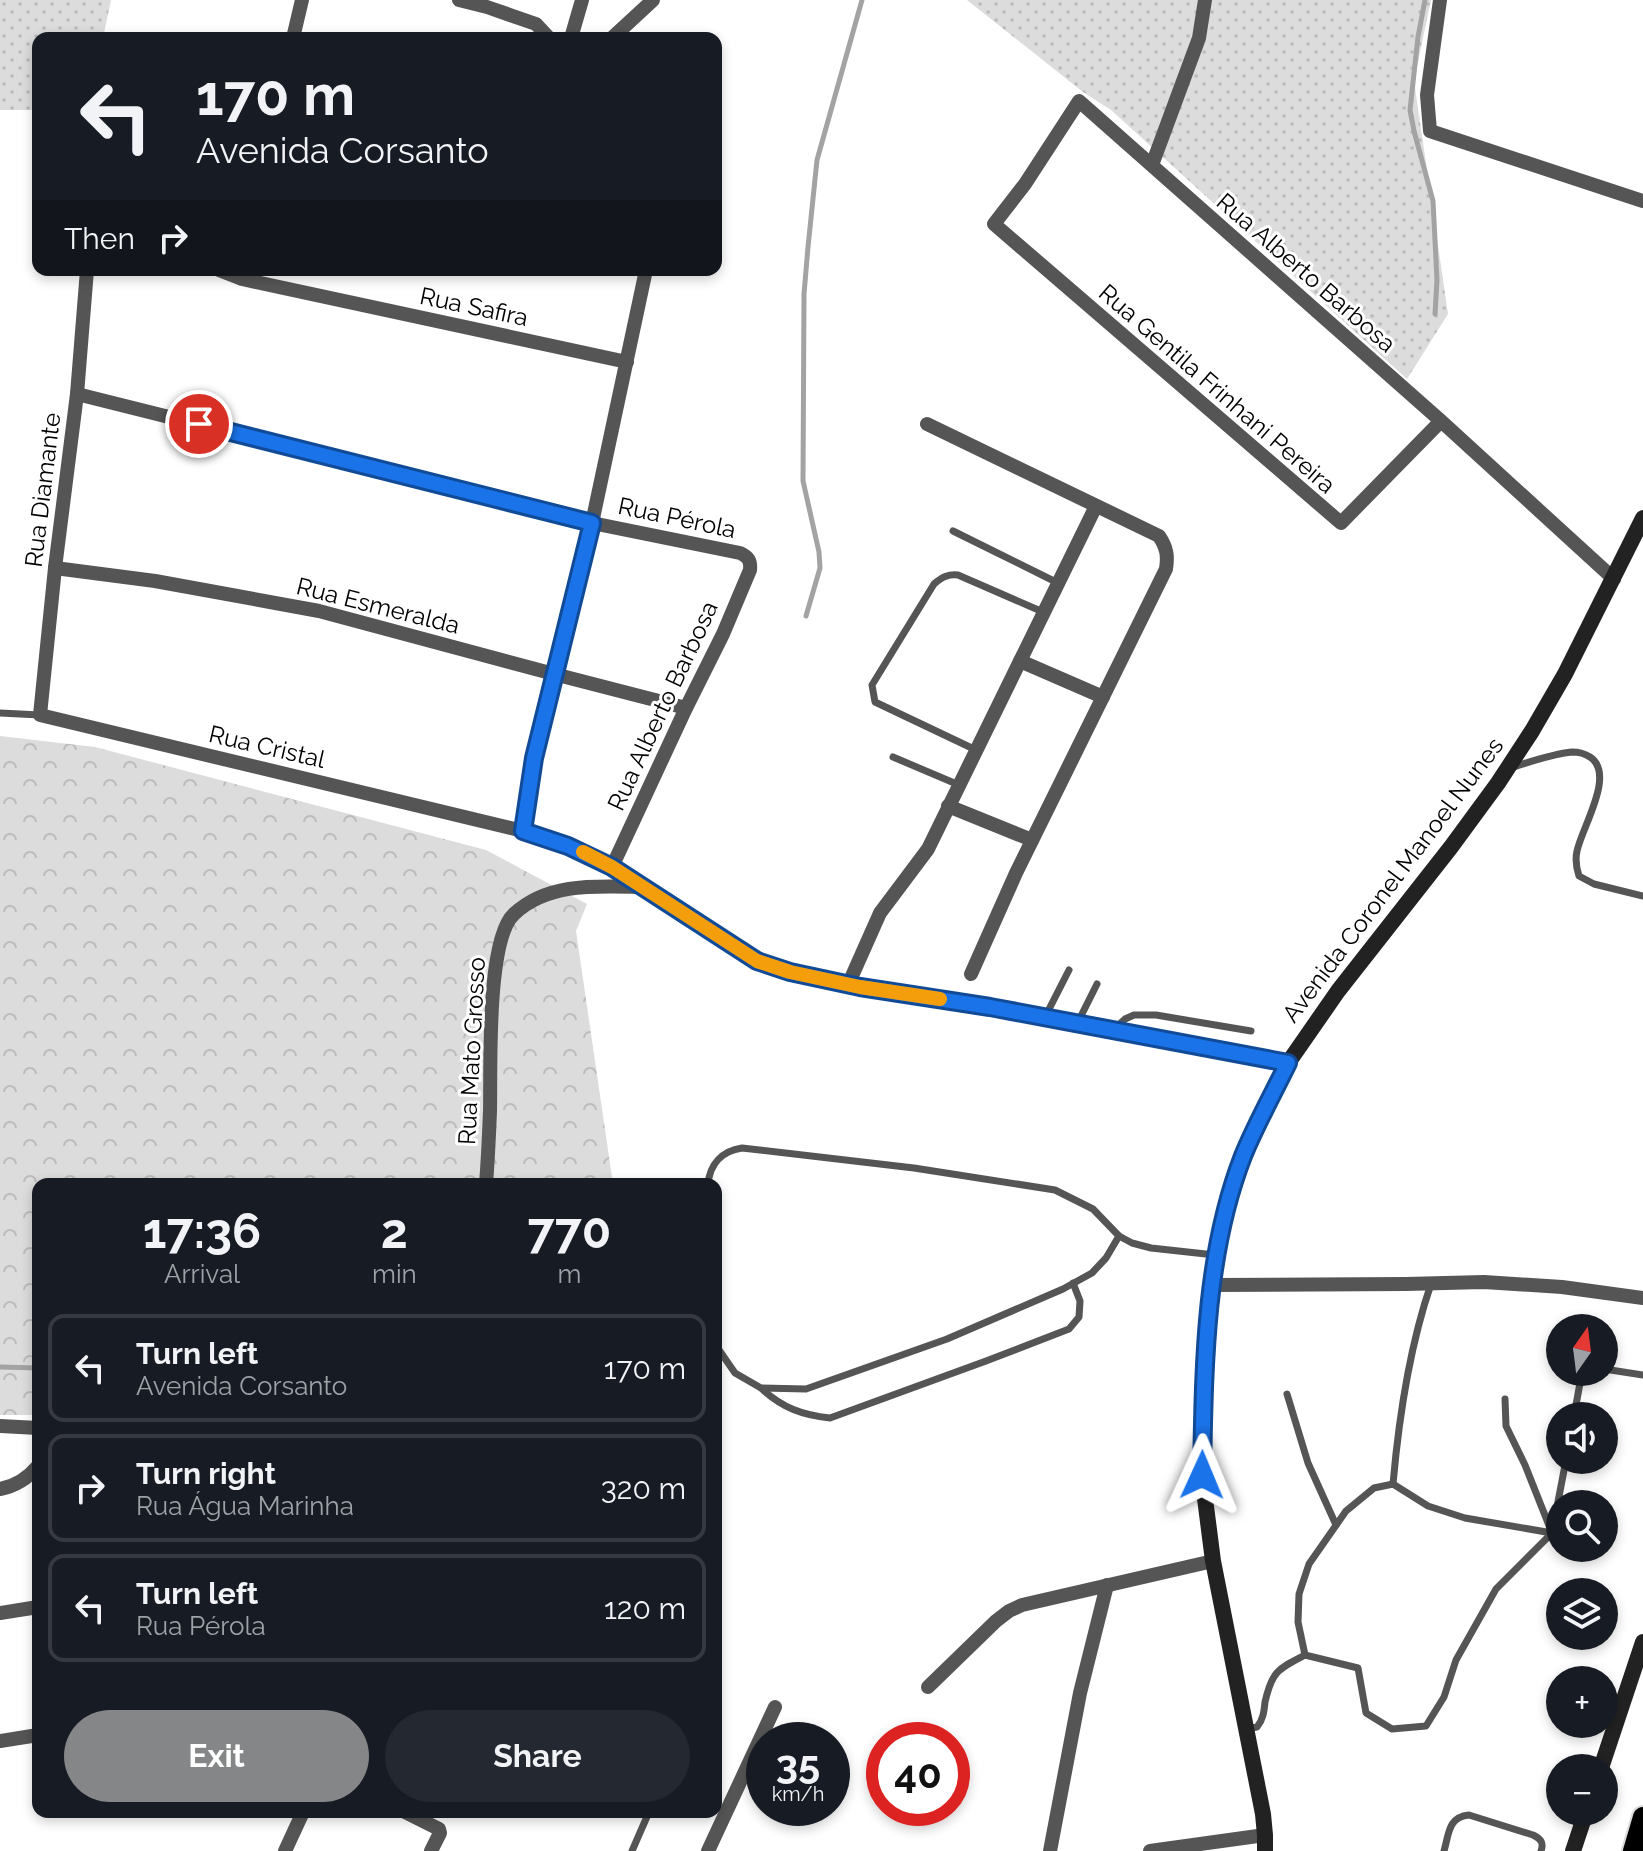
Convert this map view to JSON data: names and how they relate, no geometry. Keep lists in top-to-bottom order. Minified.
{"streets":{"street":["Rua Alberto Barbosa","Rua Safira","Rua Gentila Frinhani Pereira","Rua Diamante","Rua Pérola","Rua Esmeralda","Rua Cristal","Avenida Coronel Manoel Nunes","Rua Mato Grosso"]},"crossings":[["Rua Alberto Barbosa","Rua Gentila Frinhani Pereira"],["Rua Alberto Barbosa","Rua Pérola"],["Rua Alberto Barbosa","Rua Esmeralda"],["Rua Alberto Barbosa","Rua Cristal"],["Rua Alberto Barbosa","Avenida Coronel Manoel Nunes"],["Rua Diamante","Rua Pérola"],["Rua Diamante","Rua Esmeralda"],["Rua Diamante","Rua Cristal"],["Rua Cristal","Avenida Coronel Manoel Nunes"],["Rua Cristal","Rua Mato Grosso"]],"north":"top","page":{"turn":["170 m","Avenida Corsanto"],"then":"Then","eta":["17:36","Arrival","2","min","770","m"],"map_buttons":["+","−"],"list":[{"name":"Turn left","note":"Avenida Corsanto","value":"170 m"},{"name":"Turn right","note":"Rua Água Marinha","value":"320 m"},{"name":"Turn left","note":"Rua Pérola","value":"120 m"}],"buttons":["Exit","Share"],"speed":"35 km/h","limit":"40"}}
